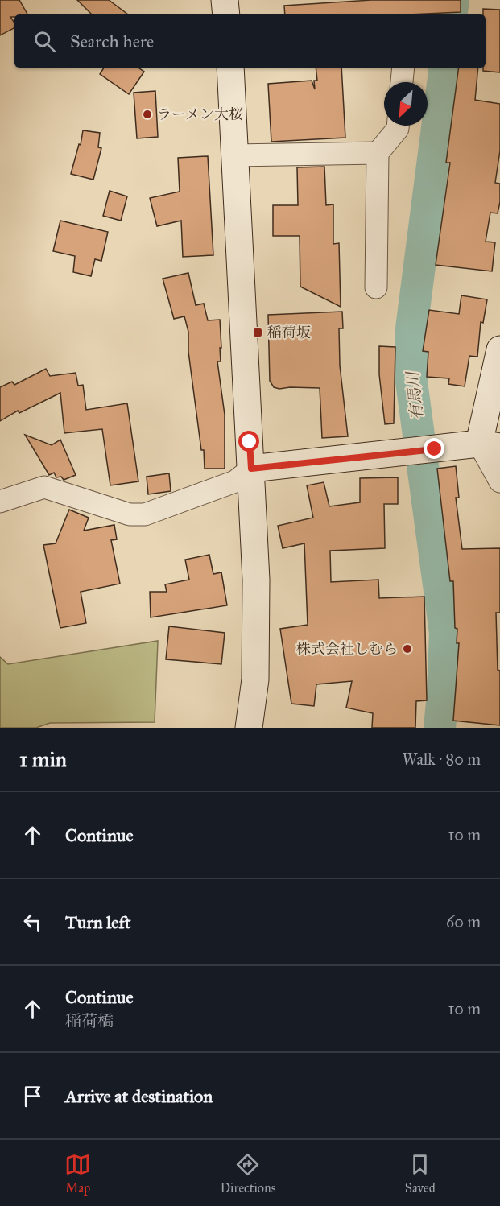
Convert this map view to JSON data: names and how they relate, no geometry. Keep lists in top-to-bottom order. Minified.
{"water":["有馬川"],"places":{"other":["ラーメン大桜","株式会社しむら"],"transit":["稲荷坂"]},"north":"bottom left","page":{"search":"Search here","heading":["1 min","Walk · 80 m"],"list":[["Continue","10 m"],["Turn left","60 m"],["Continue","稲荷橋","10 m"],"Arrive at destination"],"nav":["Map","Directions","Saved"]}}
